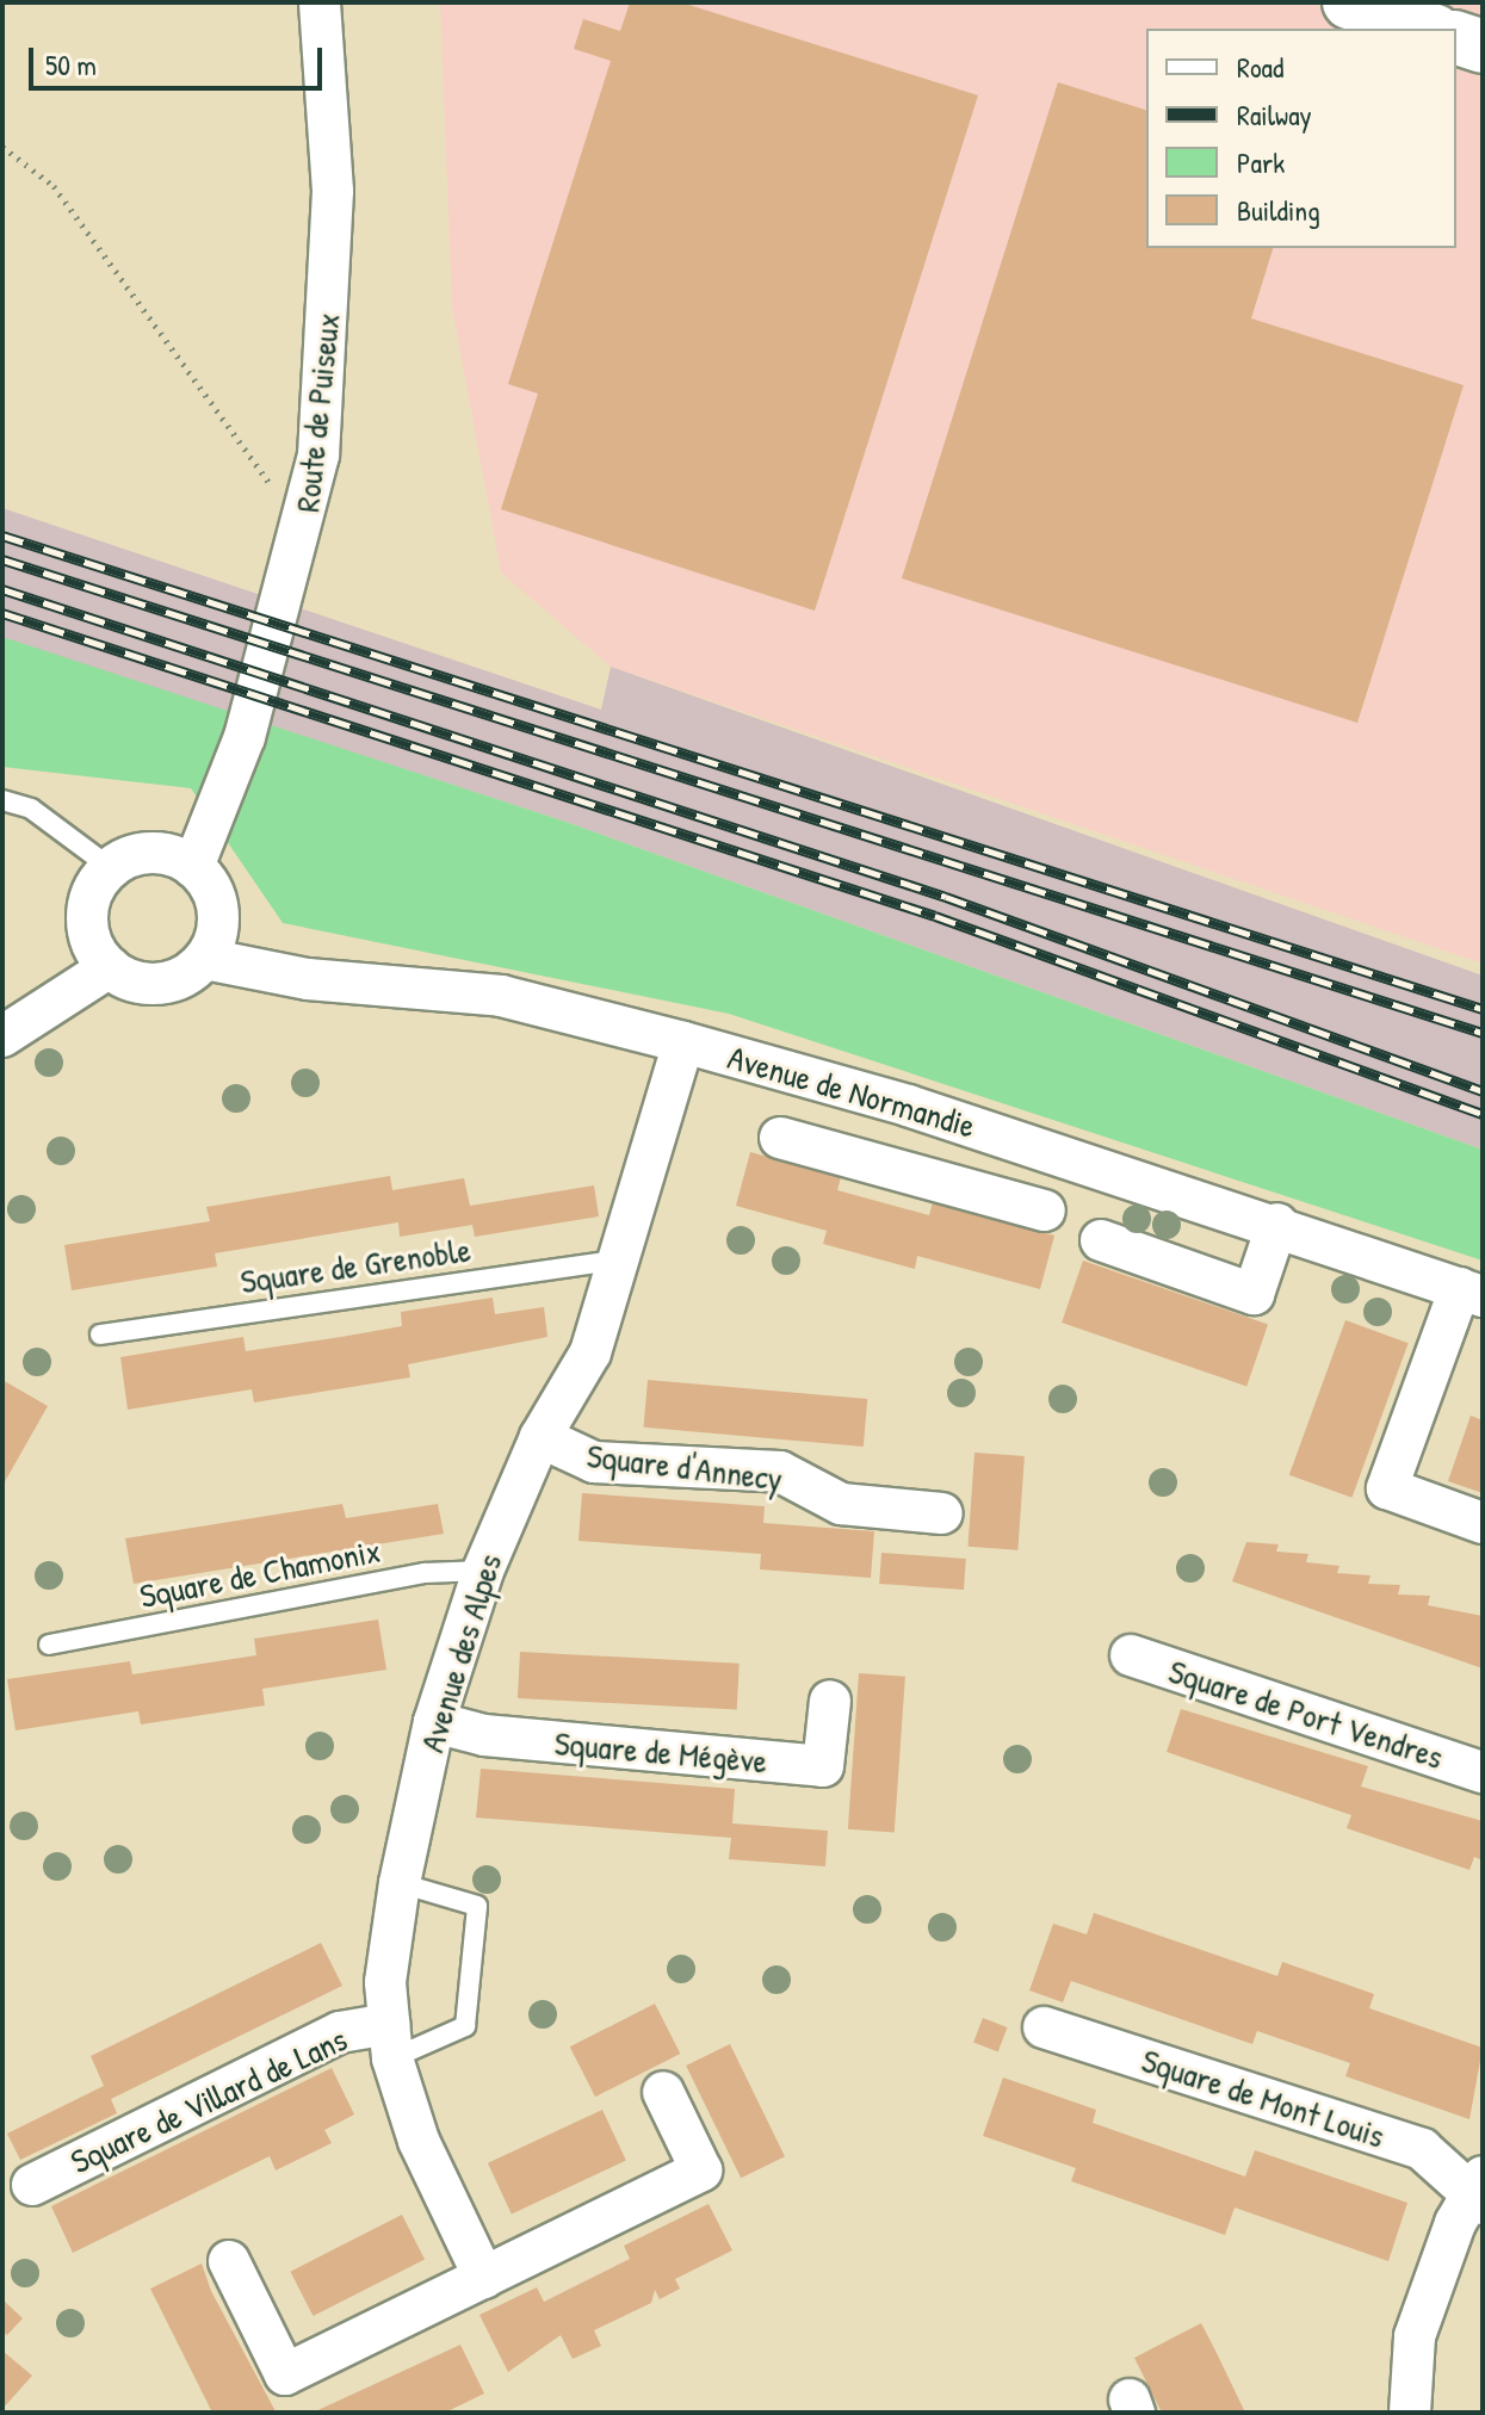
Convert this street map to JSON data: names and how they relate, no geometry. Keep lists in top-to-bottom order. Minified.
{"streets":{"street":["Route de Puiseux","Avenue de Normandie","Square d'Annecy","Avenue des Alpes","Square de Port Vendres","Square de Mégève","Square de Mont Louis","Square de Villard de Lans"],"lane":["Square de Grenoble","Square de Chamonix"]},"crossings":[["Route de Puiseux","Avenue de Normandie"],["Avenue de Normandie","Avenue des Alpes"],["Square de Grenoble","Avenue des Alpes"],["Square d'Annecy","Avenue des Alpes"],["Square de Chamonix","Avenue des Alpes"],["Avenue des Alpes","Square de Mégève"],["Avenue des Alpes","Square de Villard de Lans"]],"legend":["Road","Railway","Park","Building"],"scale_bar":"50 m"}
